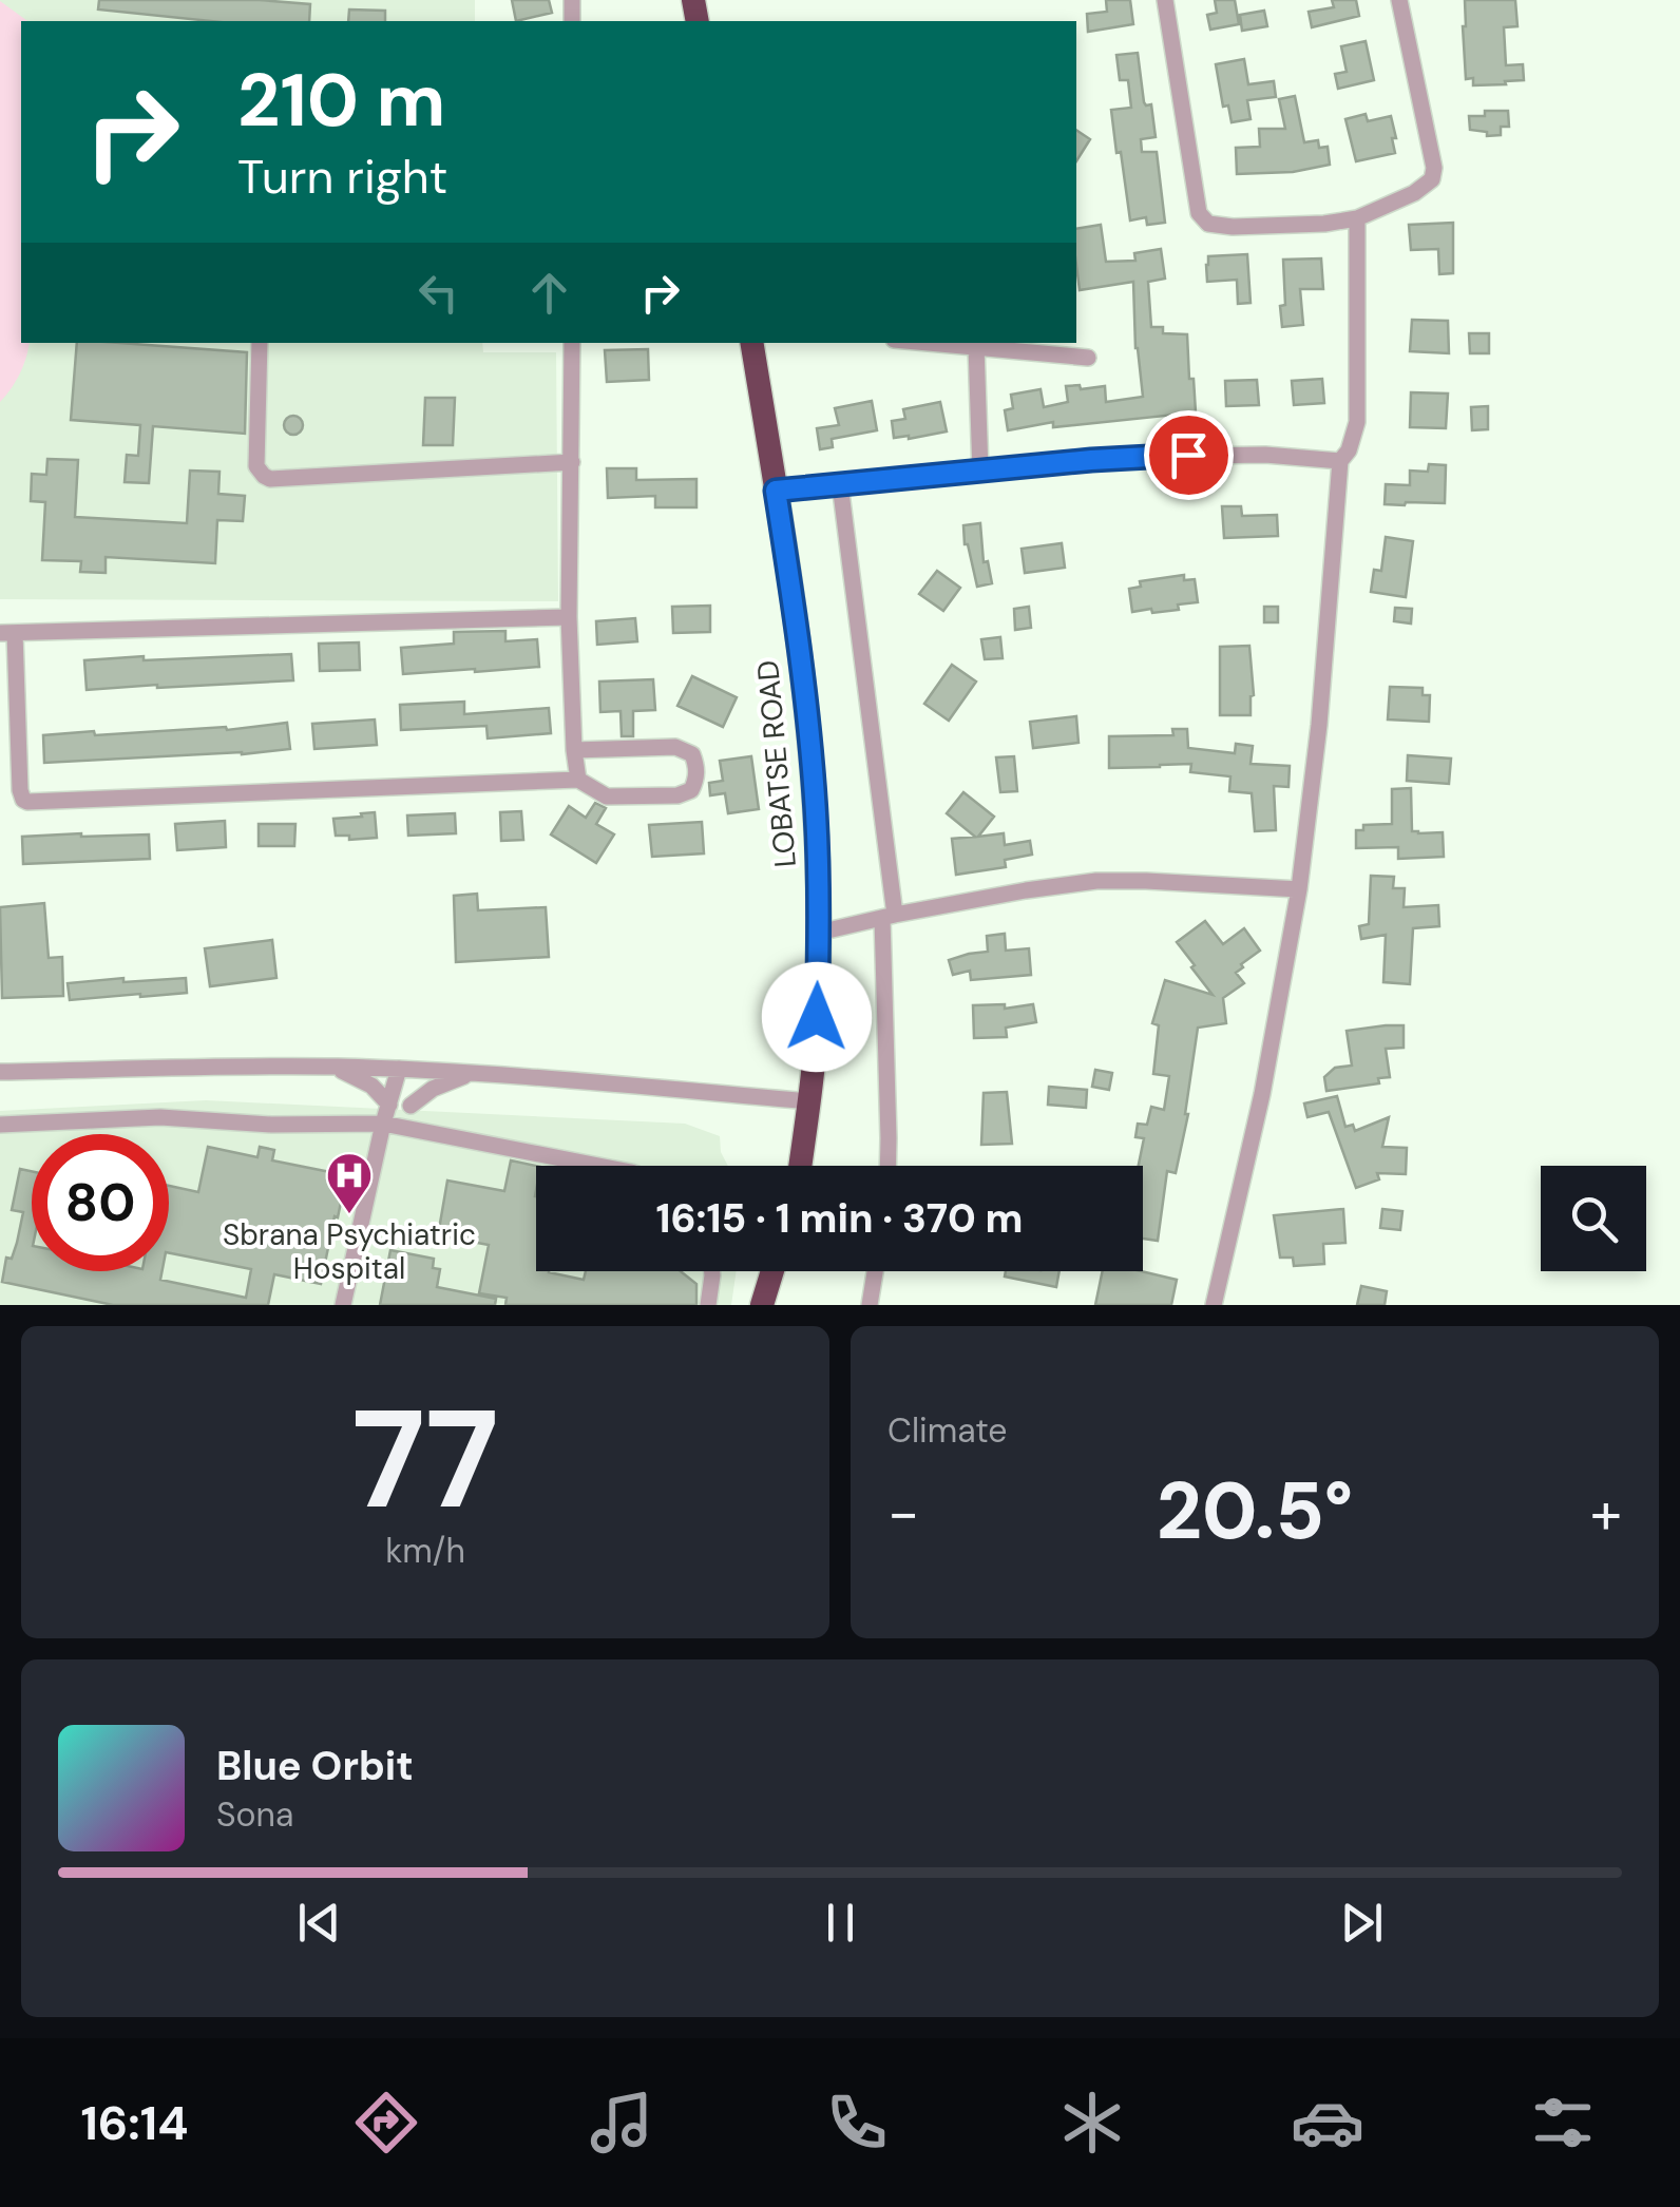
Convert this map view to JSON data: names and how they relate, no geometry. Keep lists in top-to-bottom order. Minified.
{"streets":{"highway":["LOBATSE ROAD"]},"places":{"hospital":["Sbrana Psychiatric Hospital"]},"page":{"turn":["210 m","Turn right"],"limit":"80","trip":"16:15 · 1 min · 370 m","tile":[["77","km/h"],"Climate"],"heat":["−","20.5°","+"],"song":["Blue Orbit","Sona"],"tabs":"16:14"}}
